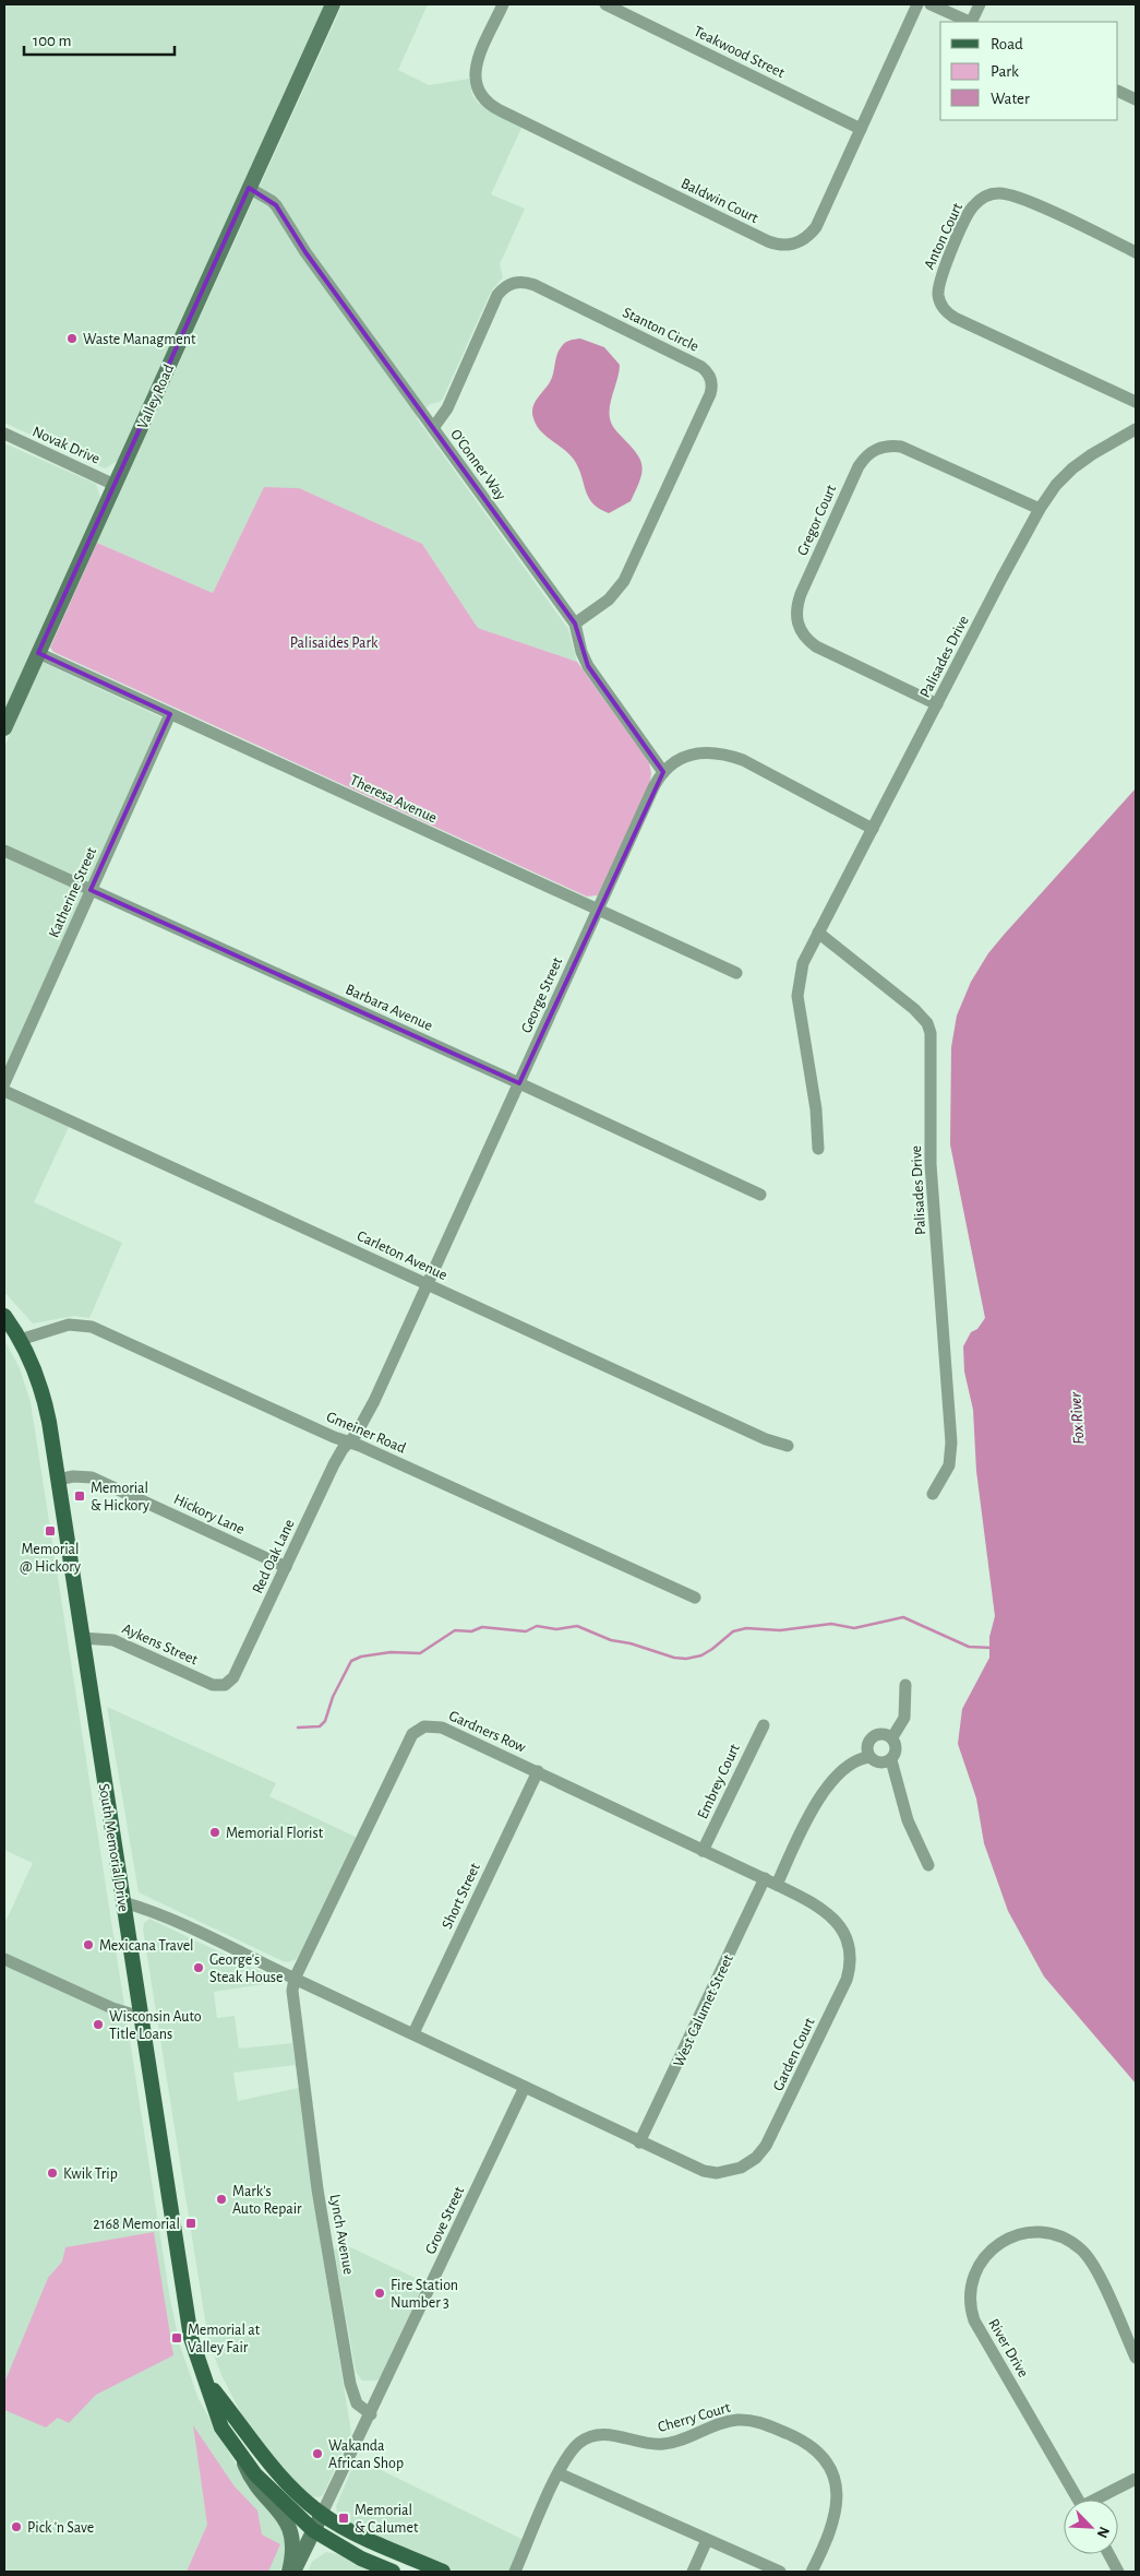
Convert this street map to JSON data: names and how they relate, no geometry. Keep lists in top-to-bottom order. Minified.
{"streets":{"main road":["Valley Road","South Memorial Drive"],"street":["Teakwood Street","Baldwin Court","Anton Court","Stanton Circle","Novak Drive","O'Conner Way","Gregor Court","Palisades Drive","Theresa Avenue","Katherine Street","George Street","Barbara Avenue","Carleton Avenue","Gmeiner Road","Hickory Lane","Red Oak Lane","Aykens Street","Gardners Row","Embrey Court","Short Street","West Calumet Street","Garden Court","Grove Street","Lynch Avenue","River Drive","Cherry Court"]},"crossings":[["Teakwood Street","Baldwin Court"],["Stanton Circle","O'Conner Way"],["Valley Road","Novak Drive"],["Valley Road","O'Conner Way"],["Valley Road","Theresa Avenue"],["O'Conner Way","George Street"],["Gregor Court","Palisades Drive"],["Palisades Drive","George Street"],["Theresa Avenue","Katherine Street"],["Theresa Avenue","George Street"],["Katherine Street","Barbara Avenue"],["George Street","Barbara Avenue"],["George Street","Carleton Avenue"],["George Street","Gmeiner Road"],["George Street","Red Oak Lane"],["Gmeiner Road","Red Oak Lane"],["Gmeiner Road","South Memorial Drive"],["Hickory Lane","Red Oak Lane"],["Hickory Lane","South Memorial Drive"],["Red Oak Lane","Aykens Street"],["Aykens Street","South Memorial Drive"],["Gardners Row","Embrey Court"],["Gardners Row","Short Street"],["Gardners Row","West Calumet Street"],["Gardners Row","Garden Court"],["Gardners Row","Lynch Avenue"],["South Memorial Drive","Grove Street"],["West Calumet Street","Garden Court"],["Grove Street","Lynch Avenue"]],"water":["Fox River"],"parks":["Palisaides Park"],"places":{"other":["Waste Managment","Memorial Florist","Mexicana Travel","George's Steak House","Wisconsin Auto Title Loans","Kwik Trip","Mark's Auto Repair","Fire Station Number 3","Wakanda African Shop","Pick 'n Save"],"transit":["Memorial & Hickory","Memorial @ Hickory","2168 Memorial","Memorial at Valley Fair","Memorial & Calumet"]},"legend":["Road","Park","Water"],"scale_bar":"100 m","north":"bottom right"}
